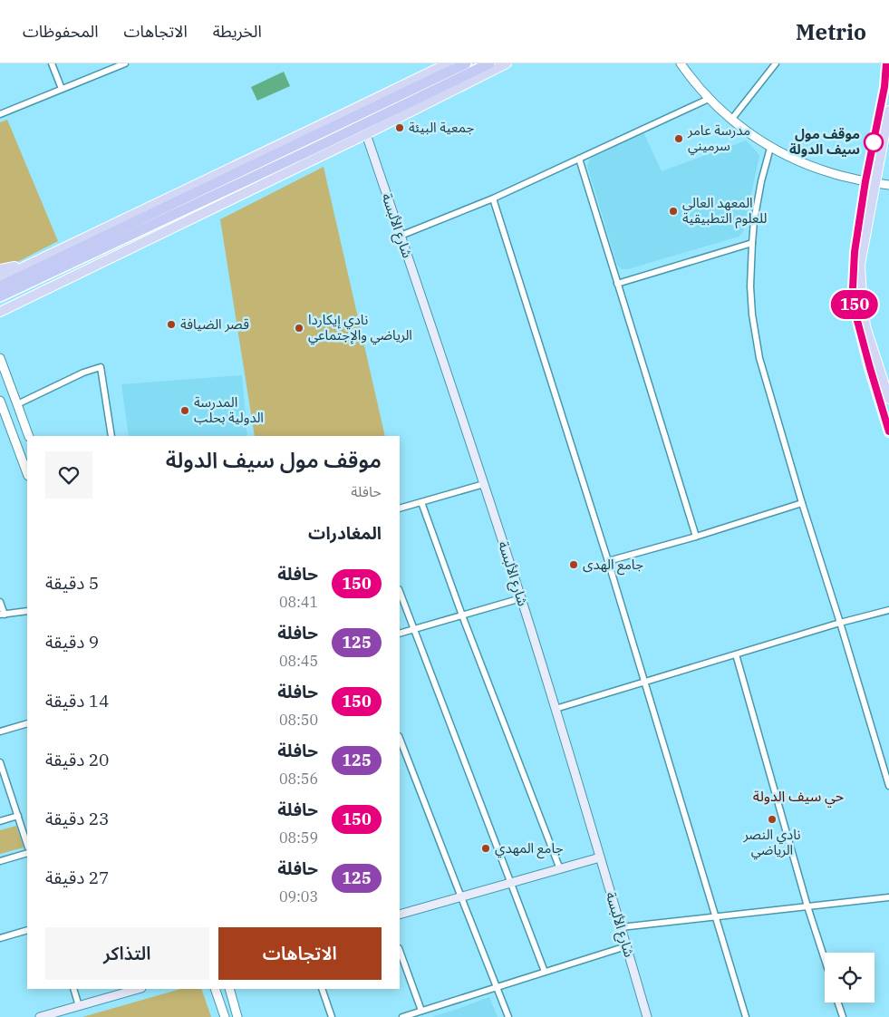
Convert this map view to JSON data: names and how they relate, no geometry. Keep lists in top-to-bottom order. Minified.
{"streets":{"main road":["شارع الألبسة"]},"districts":["حي سيف الدولة"],"places":["جمعية البيئة","مدرسة عامر سرميني","موقف مول سيف الدولة","المعهد العالي للعلوم التطبيقية","قصر الضيافة","نادي إيكاردا الرياضي والإجتماعي","المدرسة الدولية بحلب","جامع الهدى","نادي النصر الرياضي","جامع المهدي"],"lines":["bus line 150"],"page":{"header":"Metrio","nav":["الخريطة","الاتجاهات","المحفوظات"],"on_map":"150","heading":[["موقف مول سيف الدولة","حافلة"],"المغادرات"],"list":[{"mark":"150","name":"حافلة","note":"08:41","value":"5 دقيقة"},{"mark":"125","name":"حافلة","note":"08:45","value":"9 دقيقة"},{"mark":"150","name":"حافلة","note":"08:50","value":"14 دقيقة"},{"mark":"125","name":"حافلة","note":"08:56","value":"20 دقيقة"},{"mark":"150","name":"حافلة","note":"08:59","value":"23 دقيقة"},{"mark":"125","name":"حافلة","note":"09:03","value":"27 دقيقة"}],"buttons":["الاتجاهات","التذاكر"]}}
